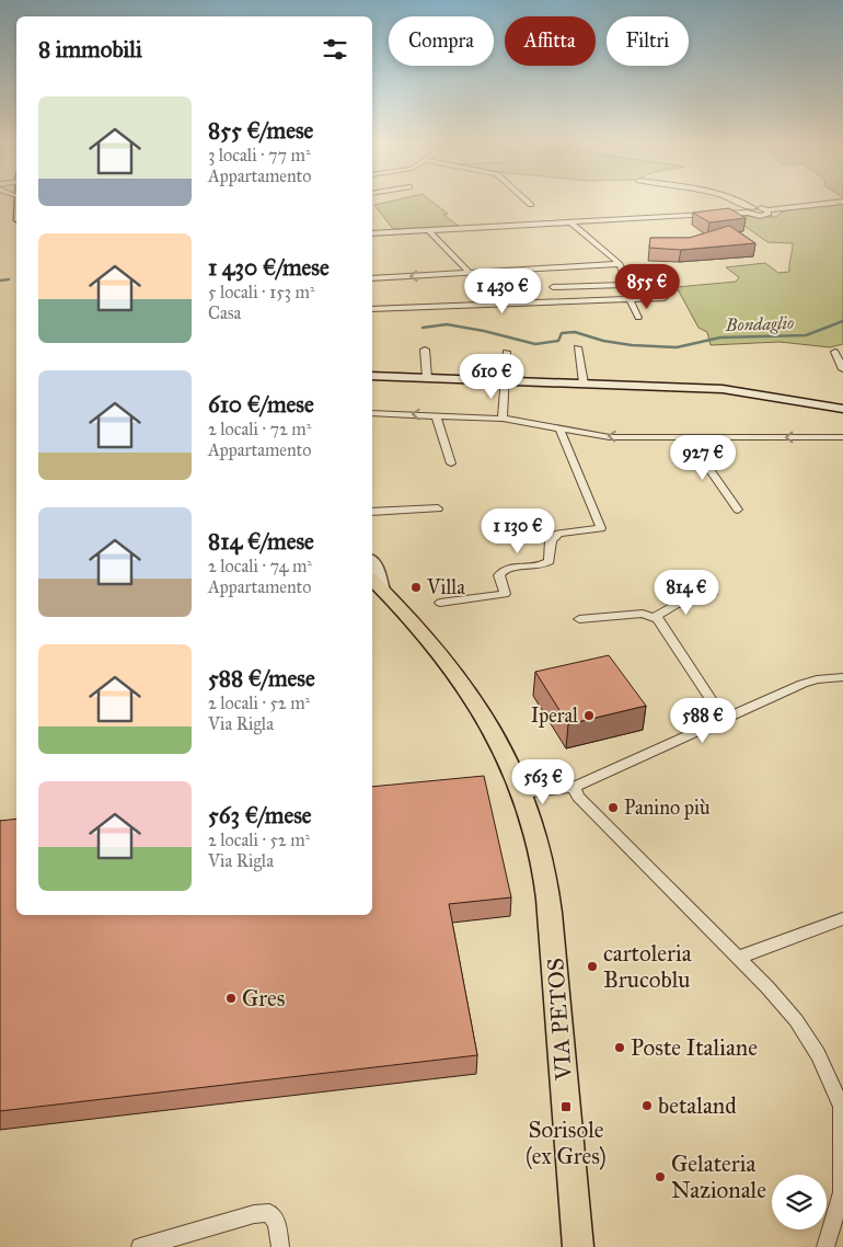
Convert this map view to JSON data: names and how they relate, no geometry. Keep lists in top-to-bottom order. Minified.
{"streets":{"main road":["VIA PETOS"]},"water":["Bondaglio"],"places":{"other":["Villa","Iperal","Panino più","cartoleria Brucoblu","Gres","Poste Italiane","betaland","Gelateria Nazionale"],"transit":["Sorisole (ex Gres)"]},"page":{"chip":["Compra","Affitta","Filtri"],"heading":"8 immobili","list":[{"name":"855 €/mese","note":"3 locali · 77 m² · Appartamento"},{"name":"1 430 €/mese","note":"5 locali · 153 m² · Casa"},{"name":"610 €/mese","note":"2 locali · 72 m² · Appartamento"},{"name":"814 €/mese","note":"2 locali · 74 m² · Appartamento"},{"name":"588 €/mese","note":"2 locali · 52 m² · Via Rigla"},{"name":"563 €/mese","note":"2 locali · 52 m² · Via Rigla"}],"price":["855 €","1 430 €","610 €","927 €","1 130 €","814 €","588 €","563 €"]}}
